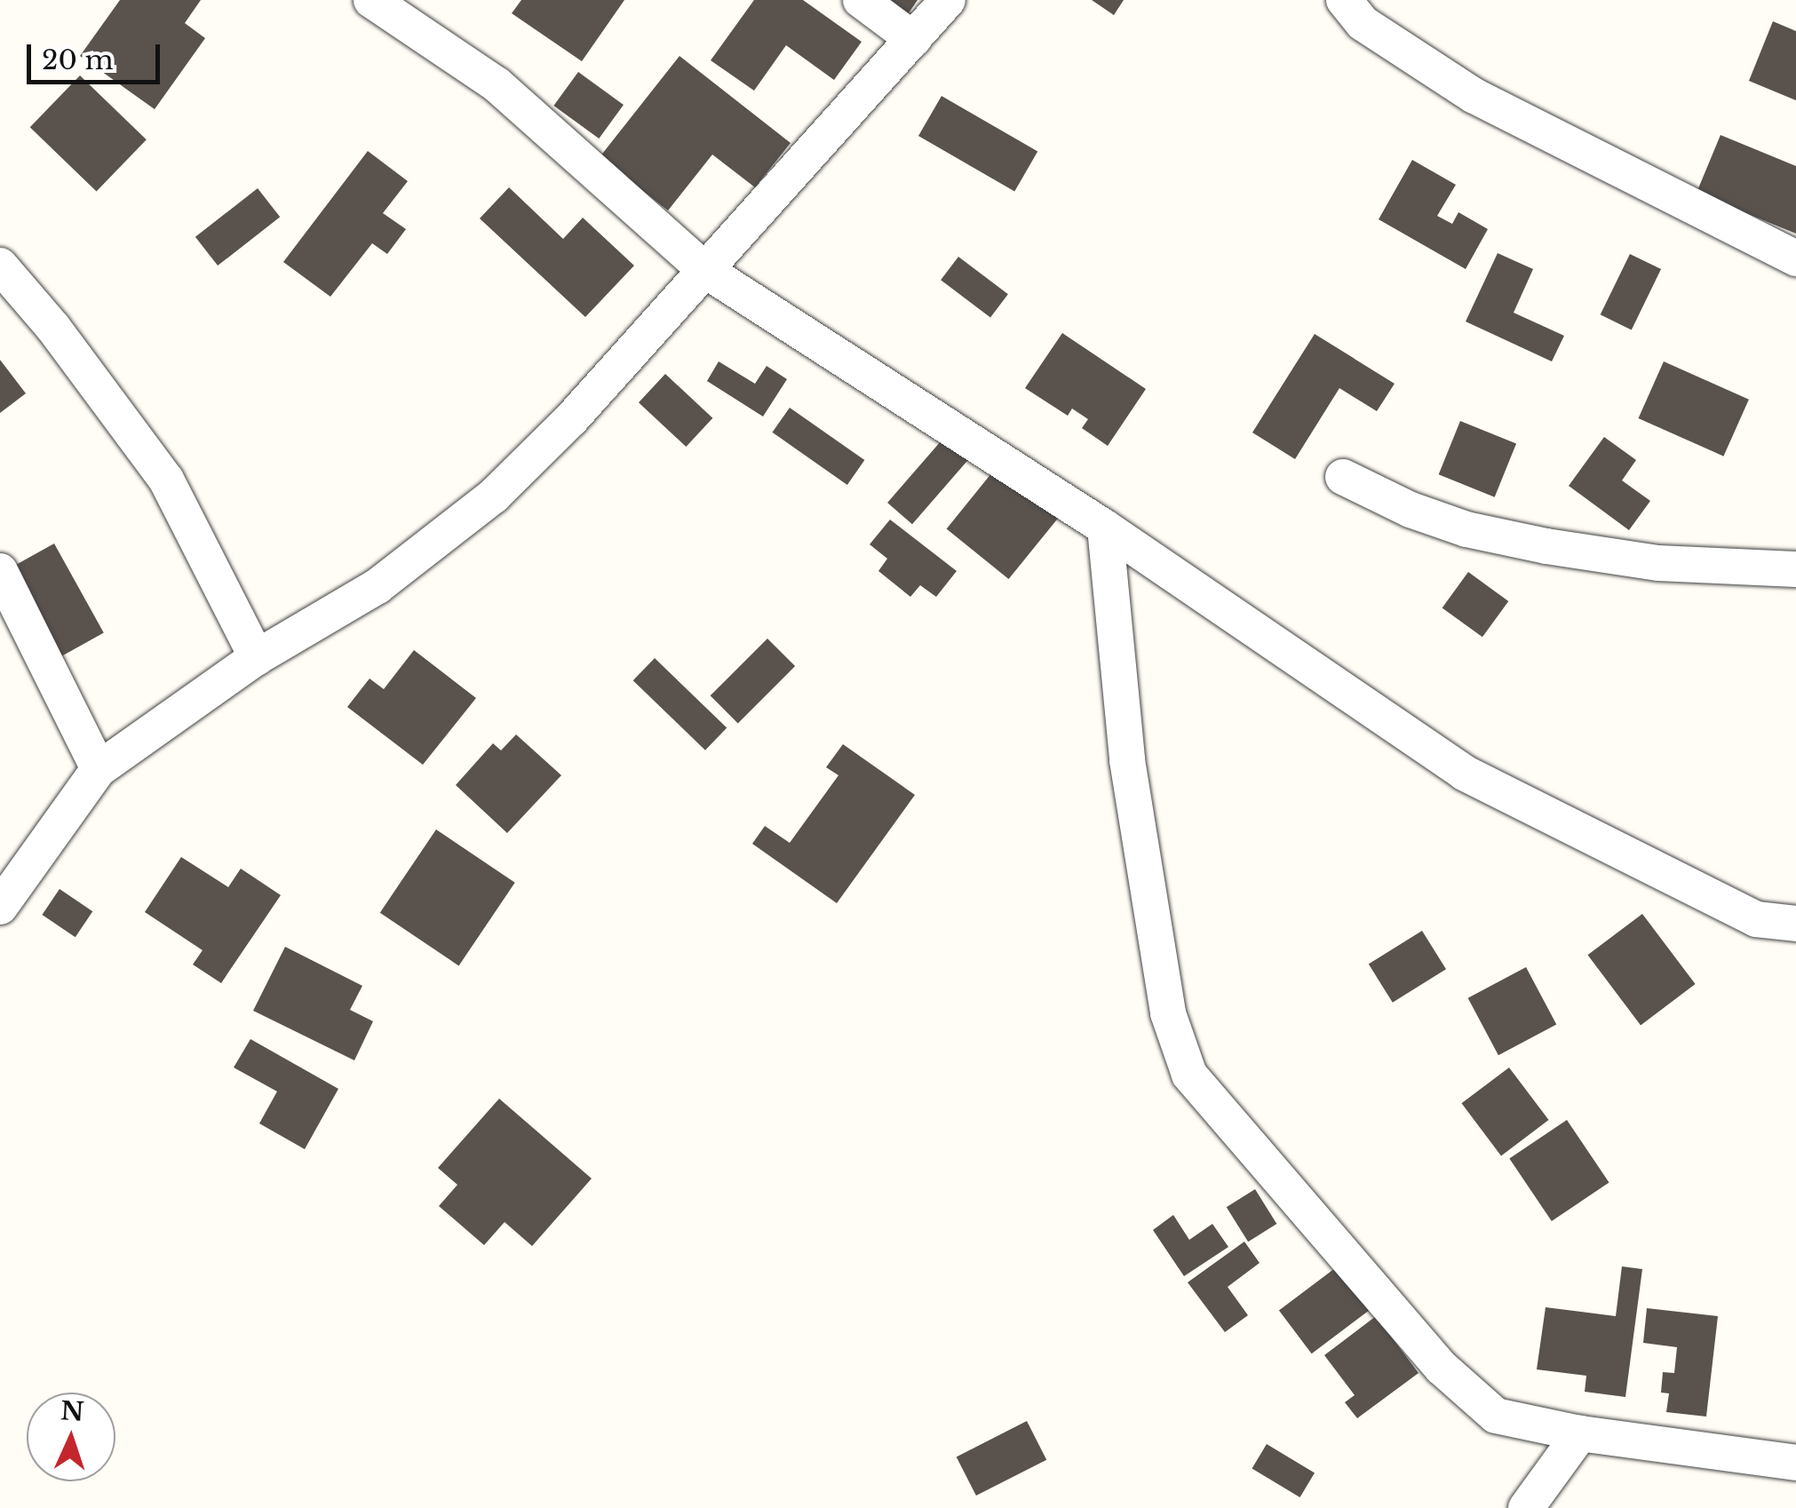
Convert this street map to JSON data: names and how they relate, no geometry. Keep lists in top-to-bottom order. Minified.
{"scale_bar":"20 m","north":"top"}
